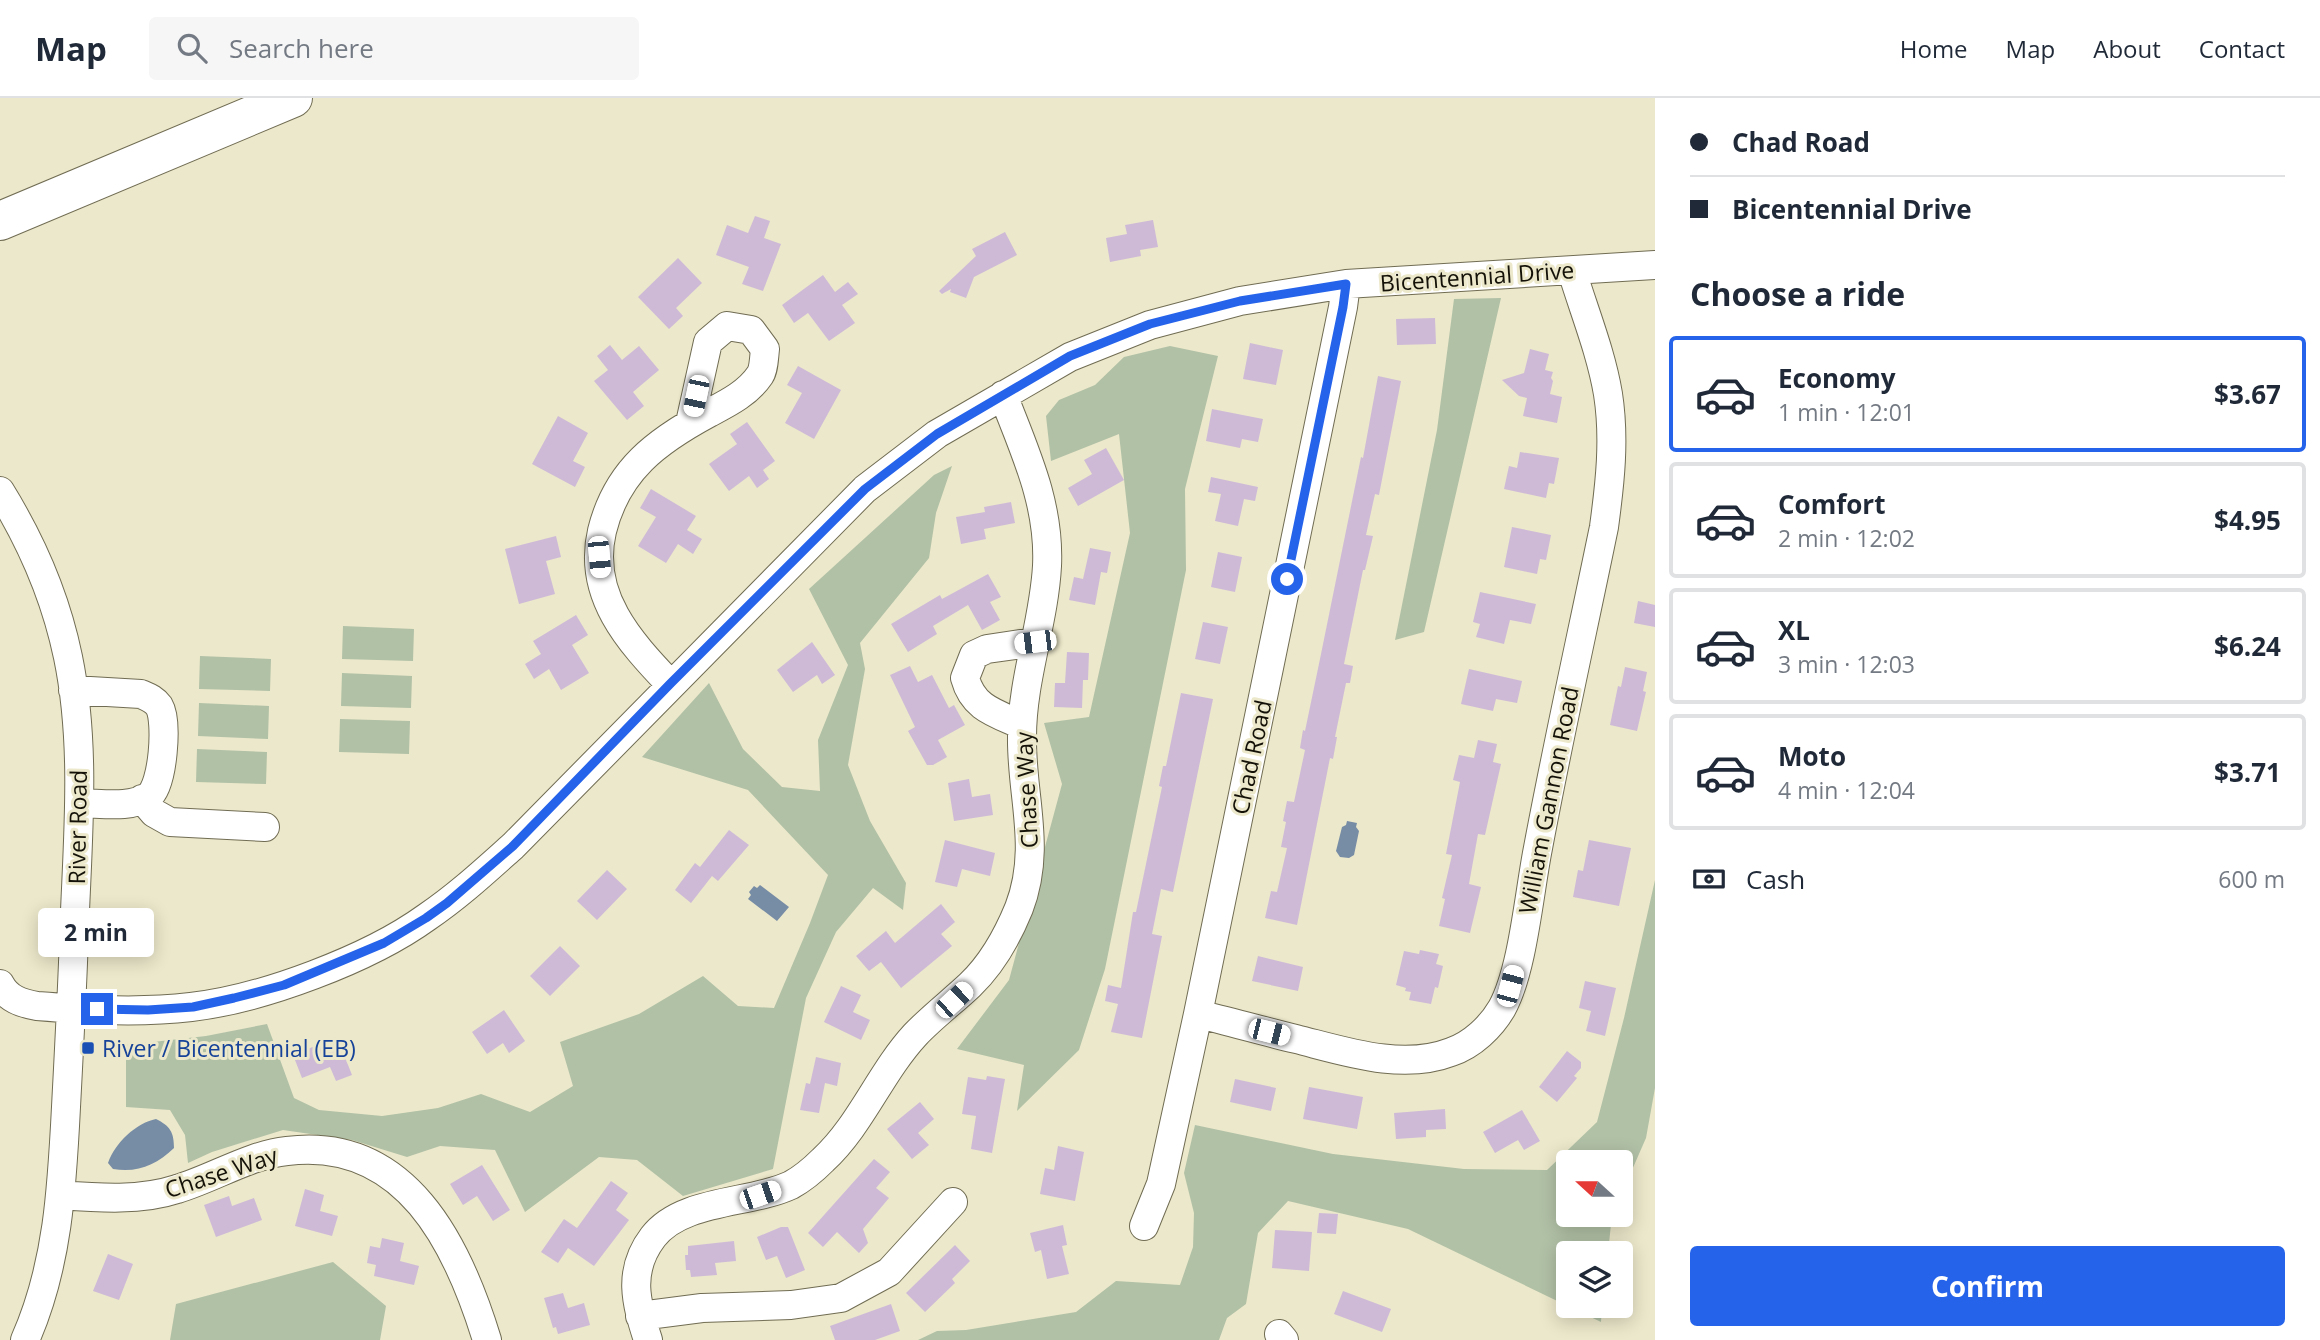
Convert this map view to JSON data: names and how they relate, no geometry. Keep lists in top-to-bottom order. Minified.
{"streets":{"street":["Bicentennial Drive","Chad Road","Chase Way","William Gannon Road","River Road"]},"crossings":[["Bicentennial Drive","Chad Road"],["Bicentennial Drive","Chase Way"],["Bicentennial Drive","William Gannon Road"],["Bicentennial Drive","River Road"],["Chad Road","William Gannon Road"],["Chase Way","River Road"]],"places":{"transit":["River / Bicentennial (EB)"]},"north":"left","page":{"header":"Map","search":"Search here","nav":["Home","Map","About","Contact"],"banner":["Chad Road","Bicentennial Drive"],"heading":"Choose a ride","list":[{"name":"Economy","note":"1 min · 12:01","value":"$3.67"},{"name":"Comfort","note":"2 min · 12:02","value":"$4.95"},{"name":"XL","note":"3 min · 12:03","value":"$6.24"},{"name":"Moto","note":"4 min · 12:04","value":"$3.71"}],"pay":["Cash","600 m"],"bubble":"2 min","buttons":"Confirm"}}
